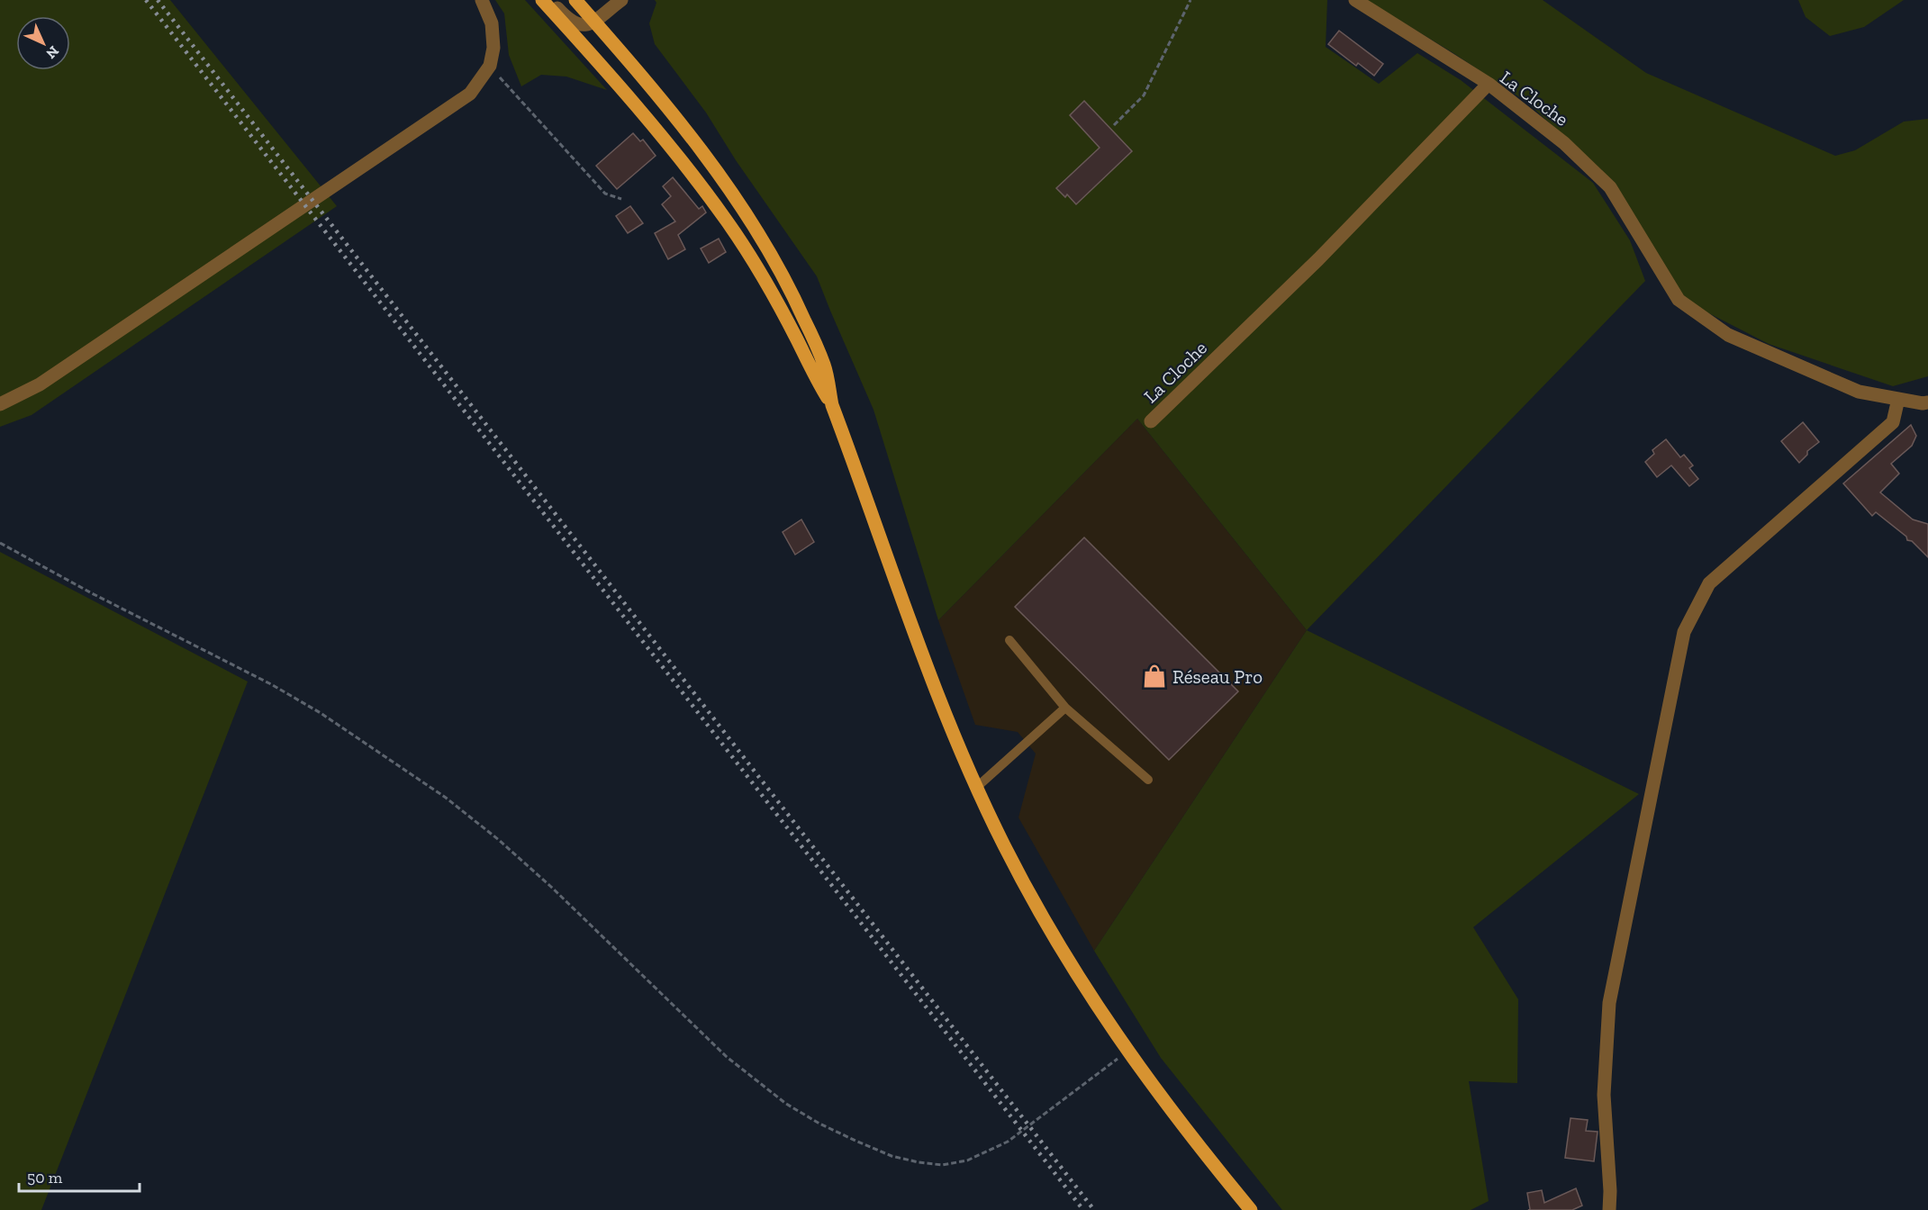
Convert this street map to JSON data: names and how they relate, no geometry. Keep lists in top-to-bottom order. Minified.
{"streets":{"street":["La Cloche"]},"places":{"shop":["Réseau Pro"]},"scale_bar":"50 m","north":"bottom right"}
